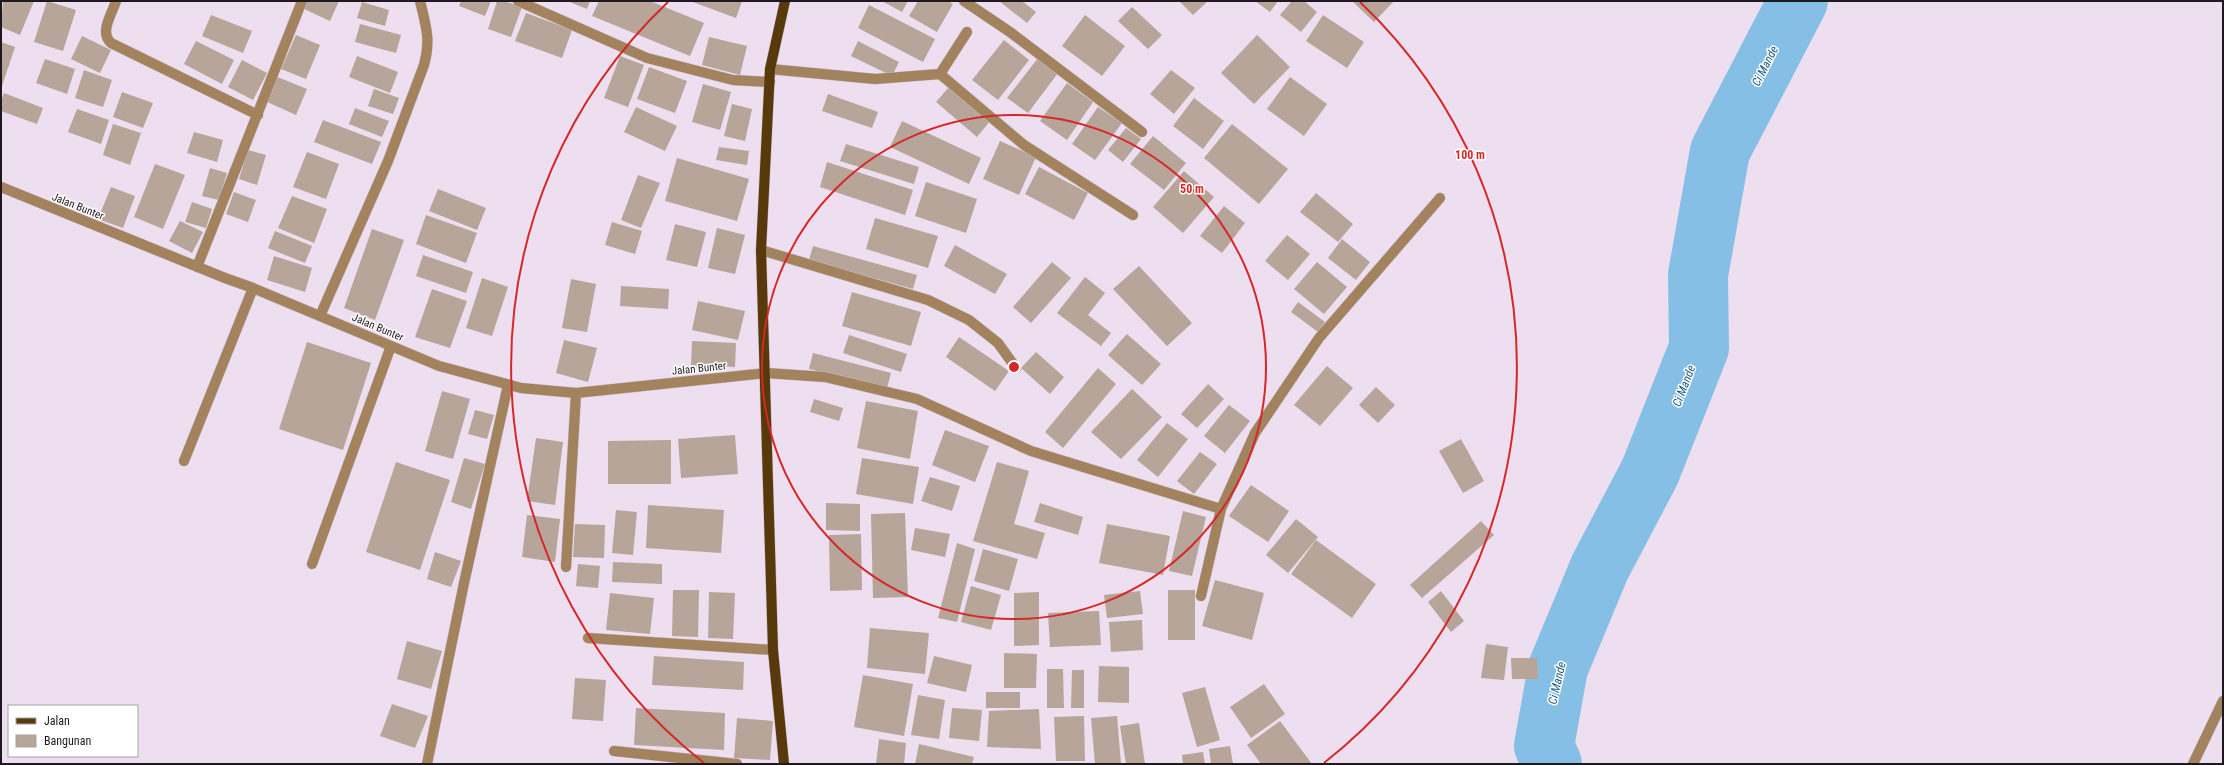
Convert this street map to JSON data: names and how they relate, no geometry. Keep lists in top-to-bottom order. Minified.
{"streets":{"street":["Jalan Bunter"]},"water":["Ci Mande"],"legend":["Jalan","Bangunan"],"rings":["100 m","50 m"]}
